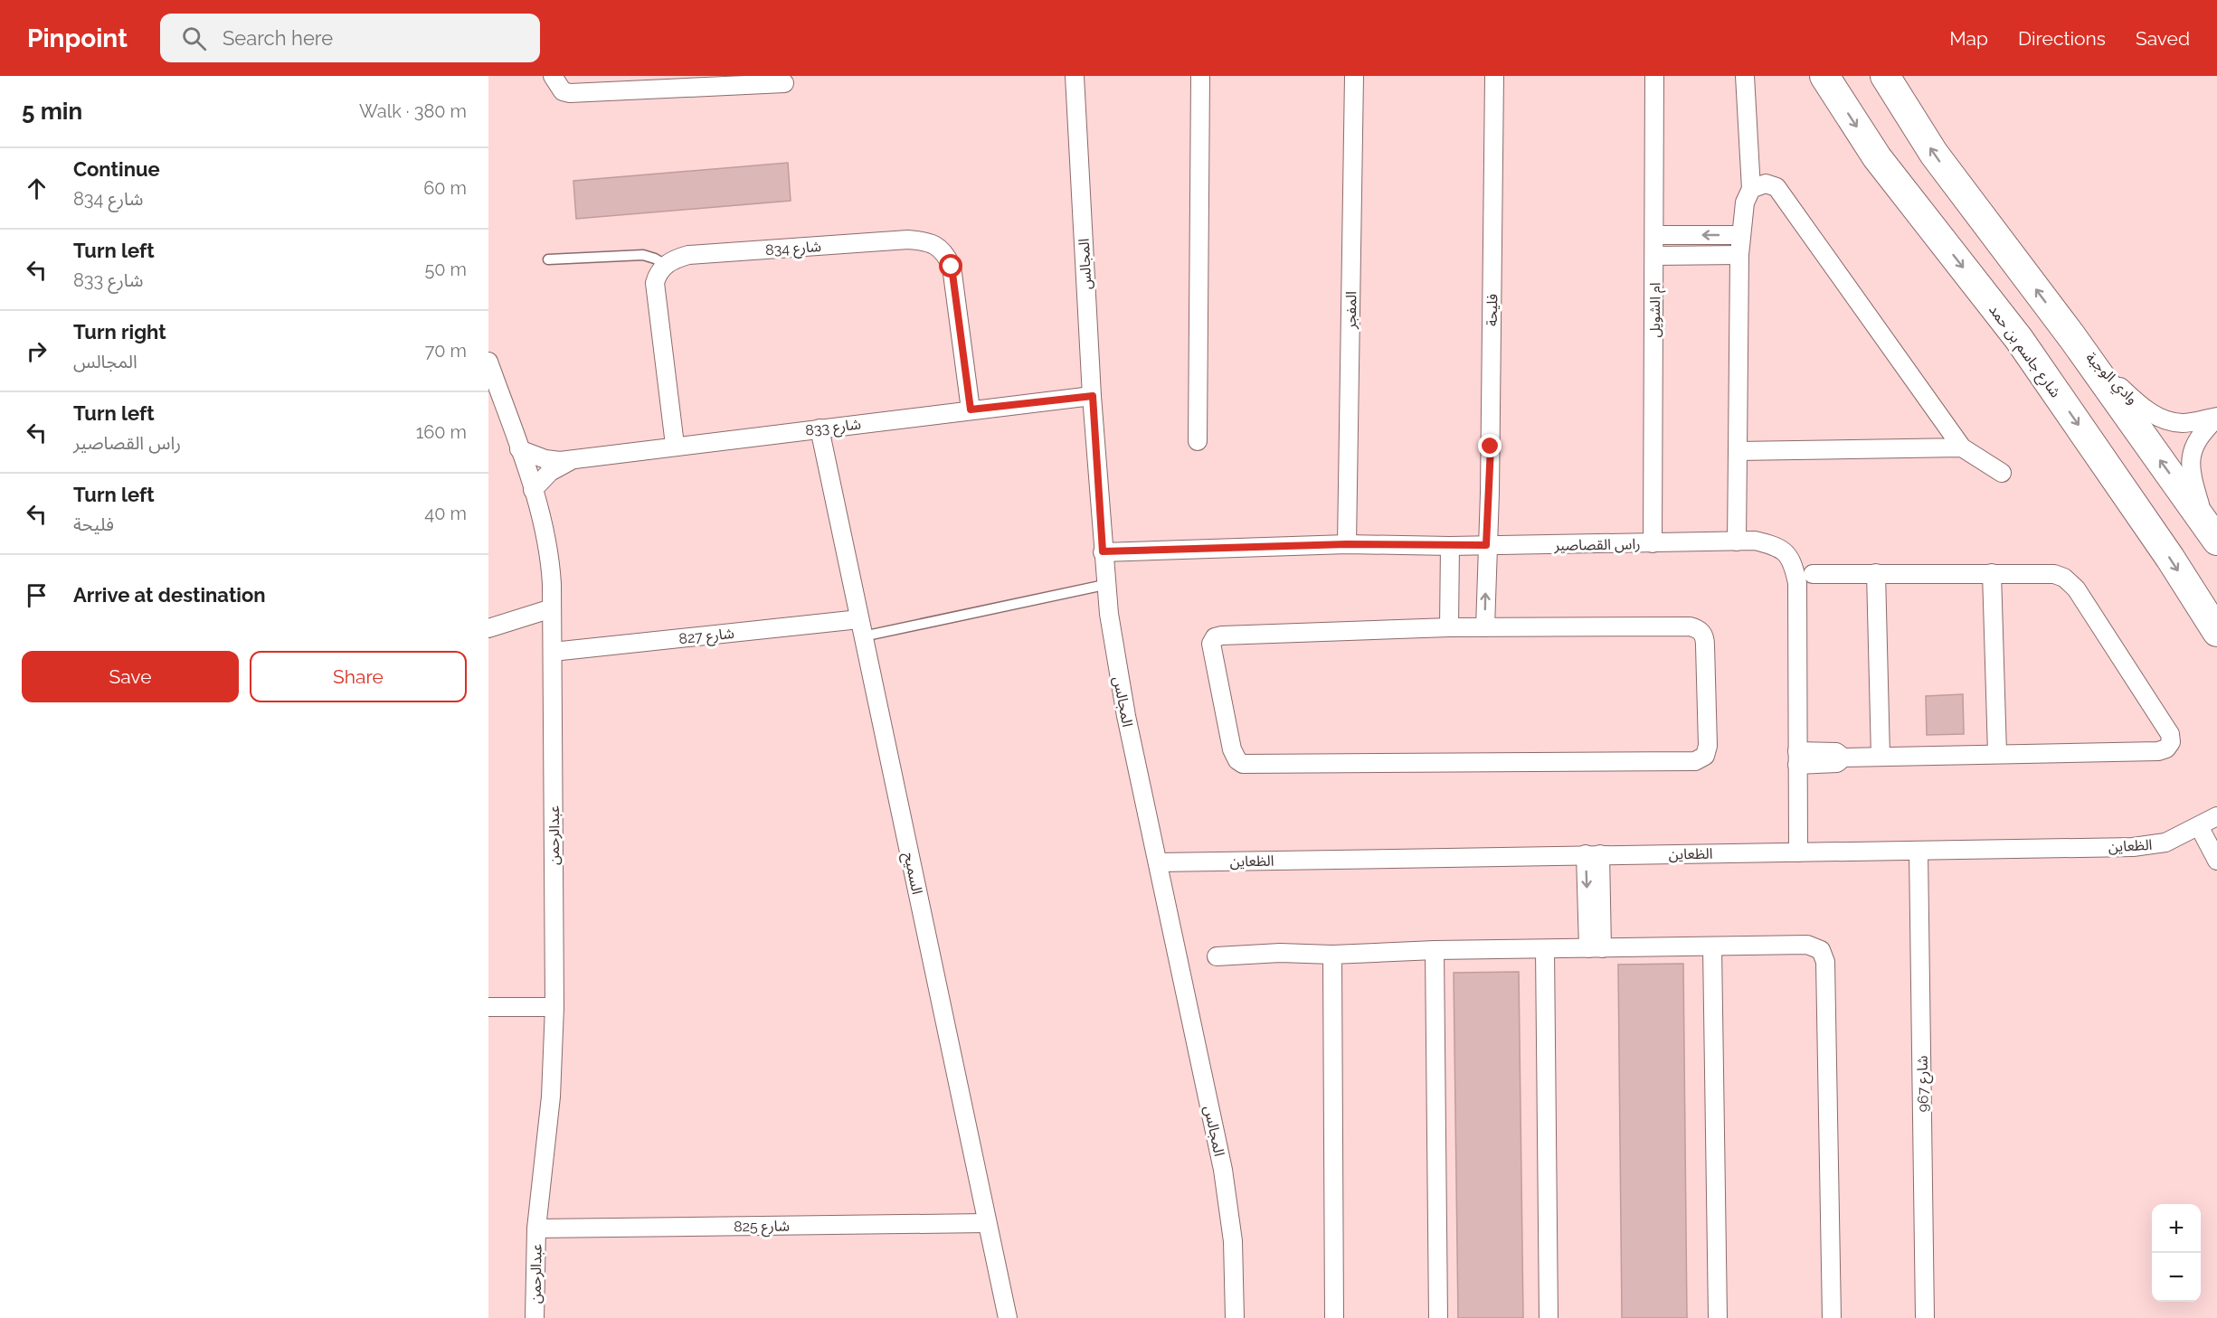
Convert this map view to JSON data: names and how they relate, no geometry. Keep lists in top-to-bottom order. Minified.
{"streets":{"main road":["شارع جاسم بن حمد"],"street":["شارع 834","المجالس","المفجر","فليحة","ام الشويل","وادي الوجبة","شارع 833","راس القصاصير","شارع 827","عبدالرحمن","الظعاين","السميح","شارع 967","شارع 825"]},"crossings":[["شارع 834","شارع 833"],["المجالس","شارع 833"],["المجالس","راس القصاصير"],["المجالس","الظعاين"],["المفجر","راس القصاصير"],["فليحة","راس القصاصير"],["ام الشويل","راس القصاصير"],["شارع 833","عبدالرحمن"],["شارع 833","السميح"],["راس القصاصير","الظعاين"],["شارع 827","عبدالرحمن"],["شارع 827","السميح"],["عبدالرحمن","شارع 825"],["الظعاين","شارع 967"],["السميح","شارع 825"]],"page":{"header":"Pinpoint","search":"Search here","nav":["Map","Directions","Saved"],"heading":["5 min","Walk · 380 m"],"list":[["Continue","شارع 834","60 m"],["Turn left","شارع 833","50 m"],["Turn right","المجالس","70 m"],["Turn left","راس القصاصير","160 m"],["Turn left","فليحة","40 m"],"Arrive at destination"],"buttons":["Save","Share"],"map_buttons":["+","−"]}}
